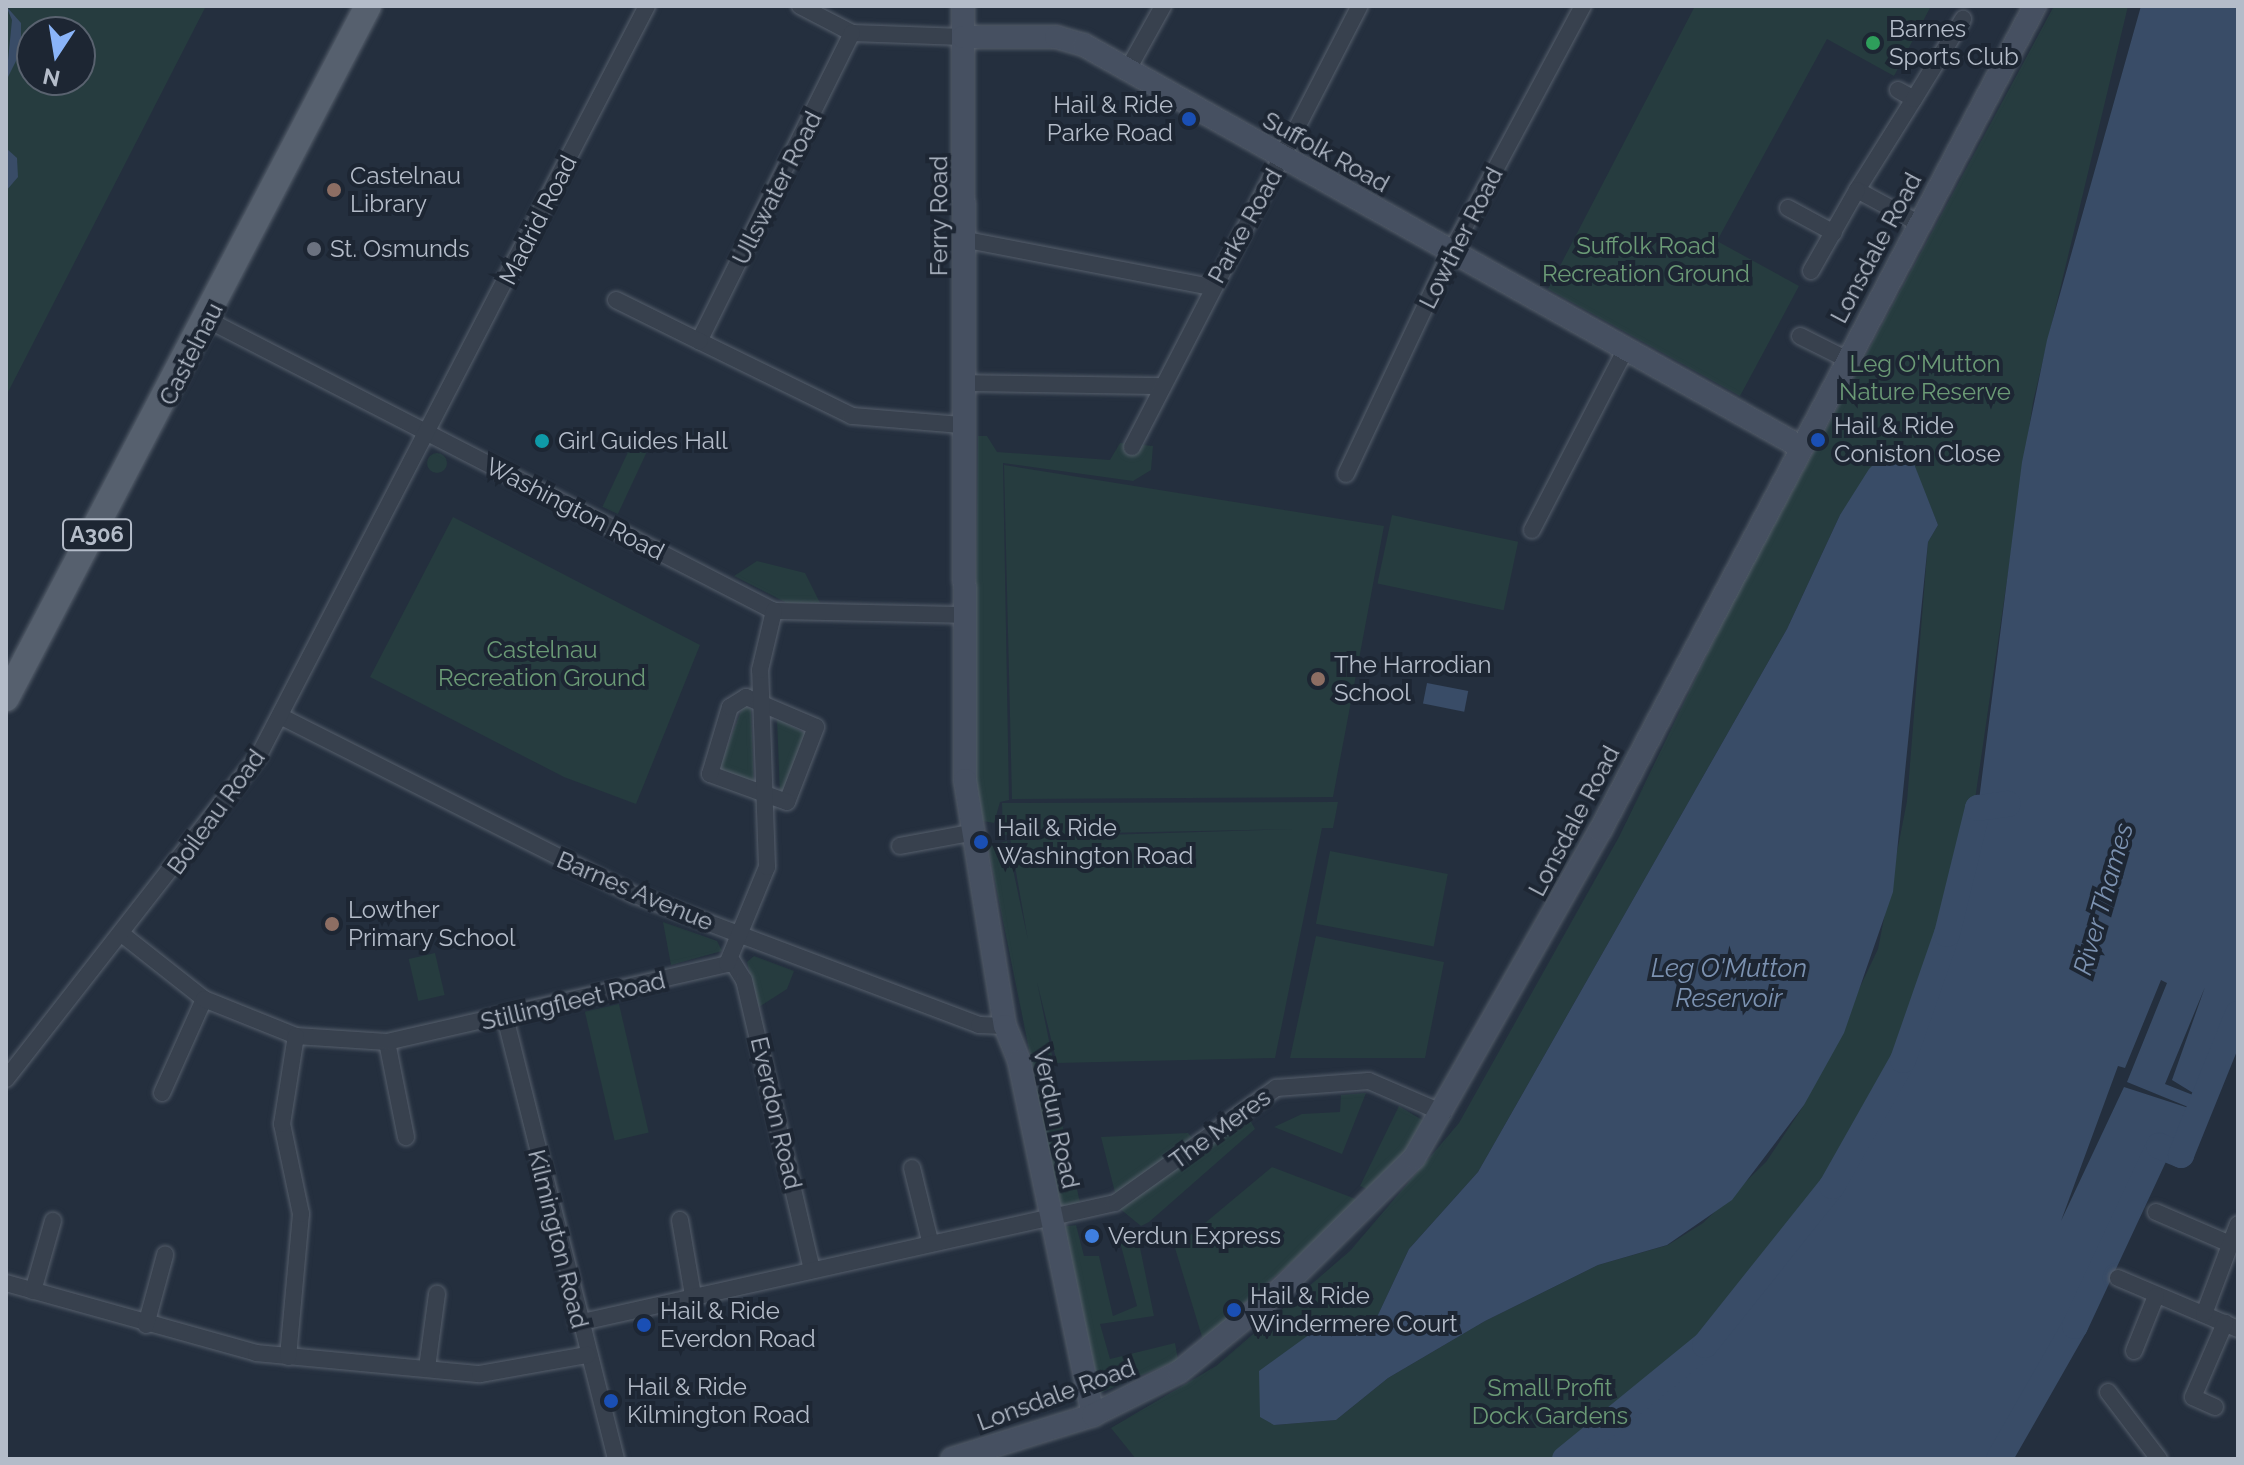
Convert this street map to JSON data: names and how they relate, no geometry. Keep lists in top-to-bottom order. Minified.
{"streets":{"main road":["Castelnau","A306"],"street":["Suffolk Road","Ullswater Road","Ferry Road","Madrid Road","Parke Road","Lowther Road","Lonsdale Road","Washington Road","Boileau Road","Barnes Avenue","Stillingfleet Road","Everdon Road","Verdun Road","The Meres","Kilmington Road"]},"crossings":[["Suffolk Road","Ullswater Road"],["Suffolk Road","Ferry Road"],["Suffolk Road","Parke Road"],["Suffolk Road","Lowther Road"],["Suffolk Road","Lonsdale Road"],["Ferry Road","Verdun Road"],["Madrid Road","Washington Road"],["Madrid Road","Boileau Road"],["Lonsdale Road","Verdun Road"],["Lonsdale Road","The Meres"],["Castelnau","Washington Road"],["Washington Road","Boileau Road"],["Washington Road","Verdun Road"],["Boileau Road","Barnes Avenue"],["Boileau Road","Stillingfleet Road"],["Barnes Avenue","Verdun Road"],["Stillingfleet Road","Everdon Road"],["Stillingfleet Road","Kilmington Road"],["Everdon Road","The Meres"],["Verdun Road","The Meres"],["The Meres","Kilmington Road"]],"water":["River Thames","Leg O'Mutton Reservoir"],"parks":["Suffolk Road Recreation Ground","Leg O'Mutton Nature Reserve","Castelnau Recreation Ground","Small Profit Dock Gardens"],"places":["Barnes Sports Club","Hail & Ride Parke Road","Castelnau Library","St. Osmunds","Hail & Ride Coniston Close","Girl Guides Hall","The Harrodian School","Hail & Ride Washington Road","Lowther Primary School","Verdun Express","Hail & Ride Windermere Court","Hail & Ride Everdon Road","Hail & Ride Kilmington Road"],"north":"bottom"}
